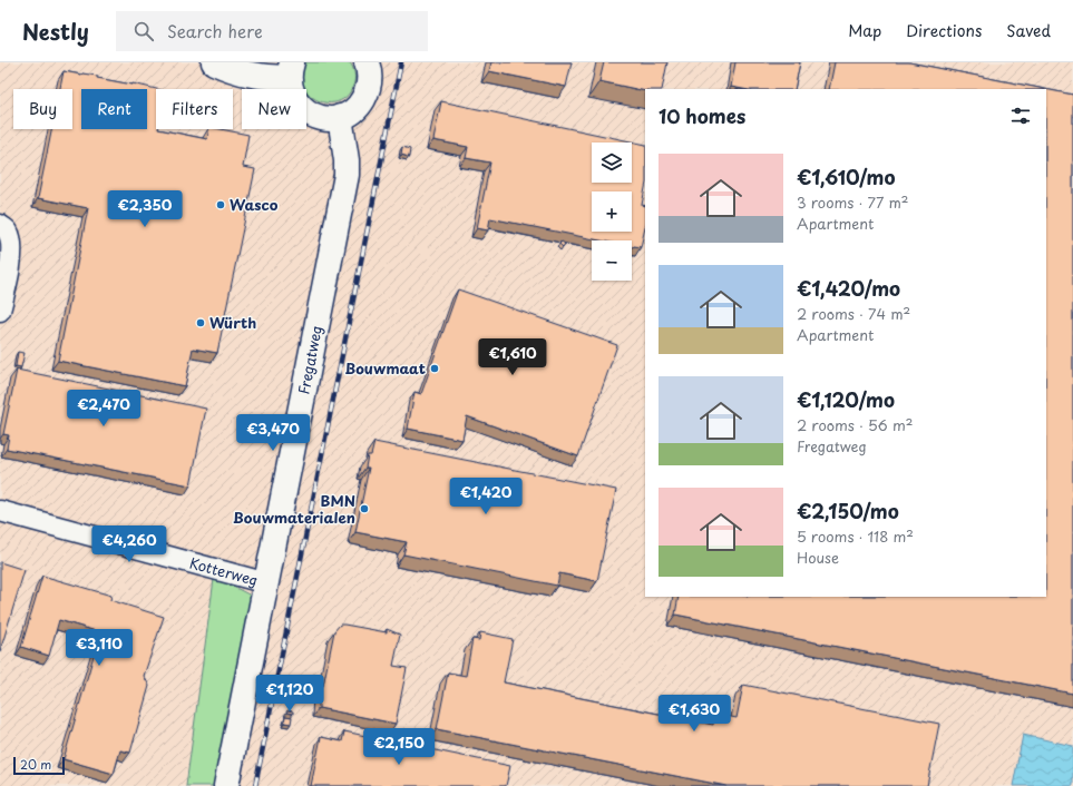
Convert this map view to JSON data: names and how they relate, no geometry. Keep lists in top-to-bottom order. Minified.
{"streets":{"street":["Fregatweg","Kotterweg"]},"crossings":[["Fregatweg","Kotterweg"]],"places":["Wasco","Würth","Bouwmaat","BMN Bouwmaterialen"],"scale_bar":"20 m","page":{"header":"Nestly","search":"Search here","nav":["Map","Directions","Saved"],"chip":["Buy","Rent","Filters","New"],"heading":"10 homes","map_buttons":["+","−"],"list":[{"name":"€1,610/mo","note":"3 rooms · 77 m² · Apartment"},{"name":"€1,420/mo","note":"2 rooms · 74 m² · Apartment"},{"name":"€1,120/mo","note":"2 rooms · 56 m² · Fregatweg"},{"name":"€2,150/mo","note":"5 rooms · 118 m² · House"}],"price":["€2,350","€1,610","€2,470","€3,470","€1,420","€4,260","€3,110","€1,120","€1,630","€2,150"],"scale":"20 m"}}
